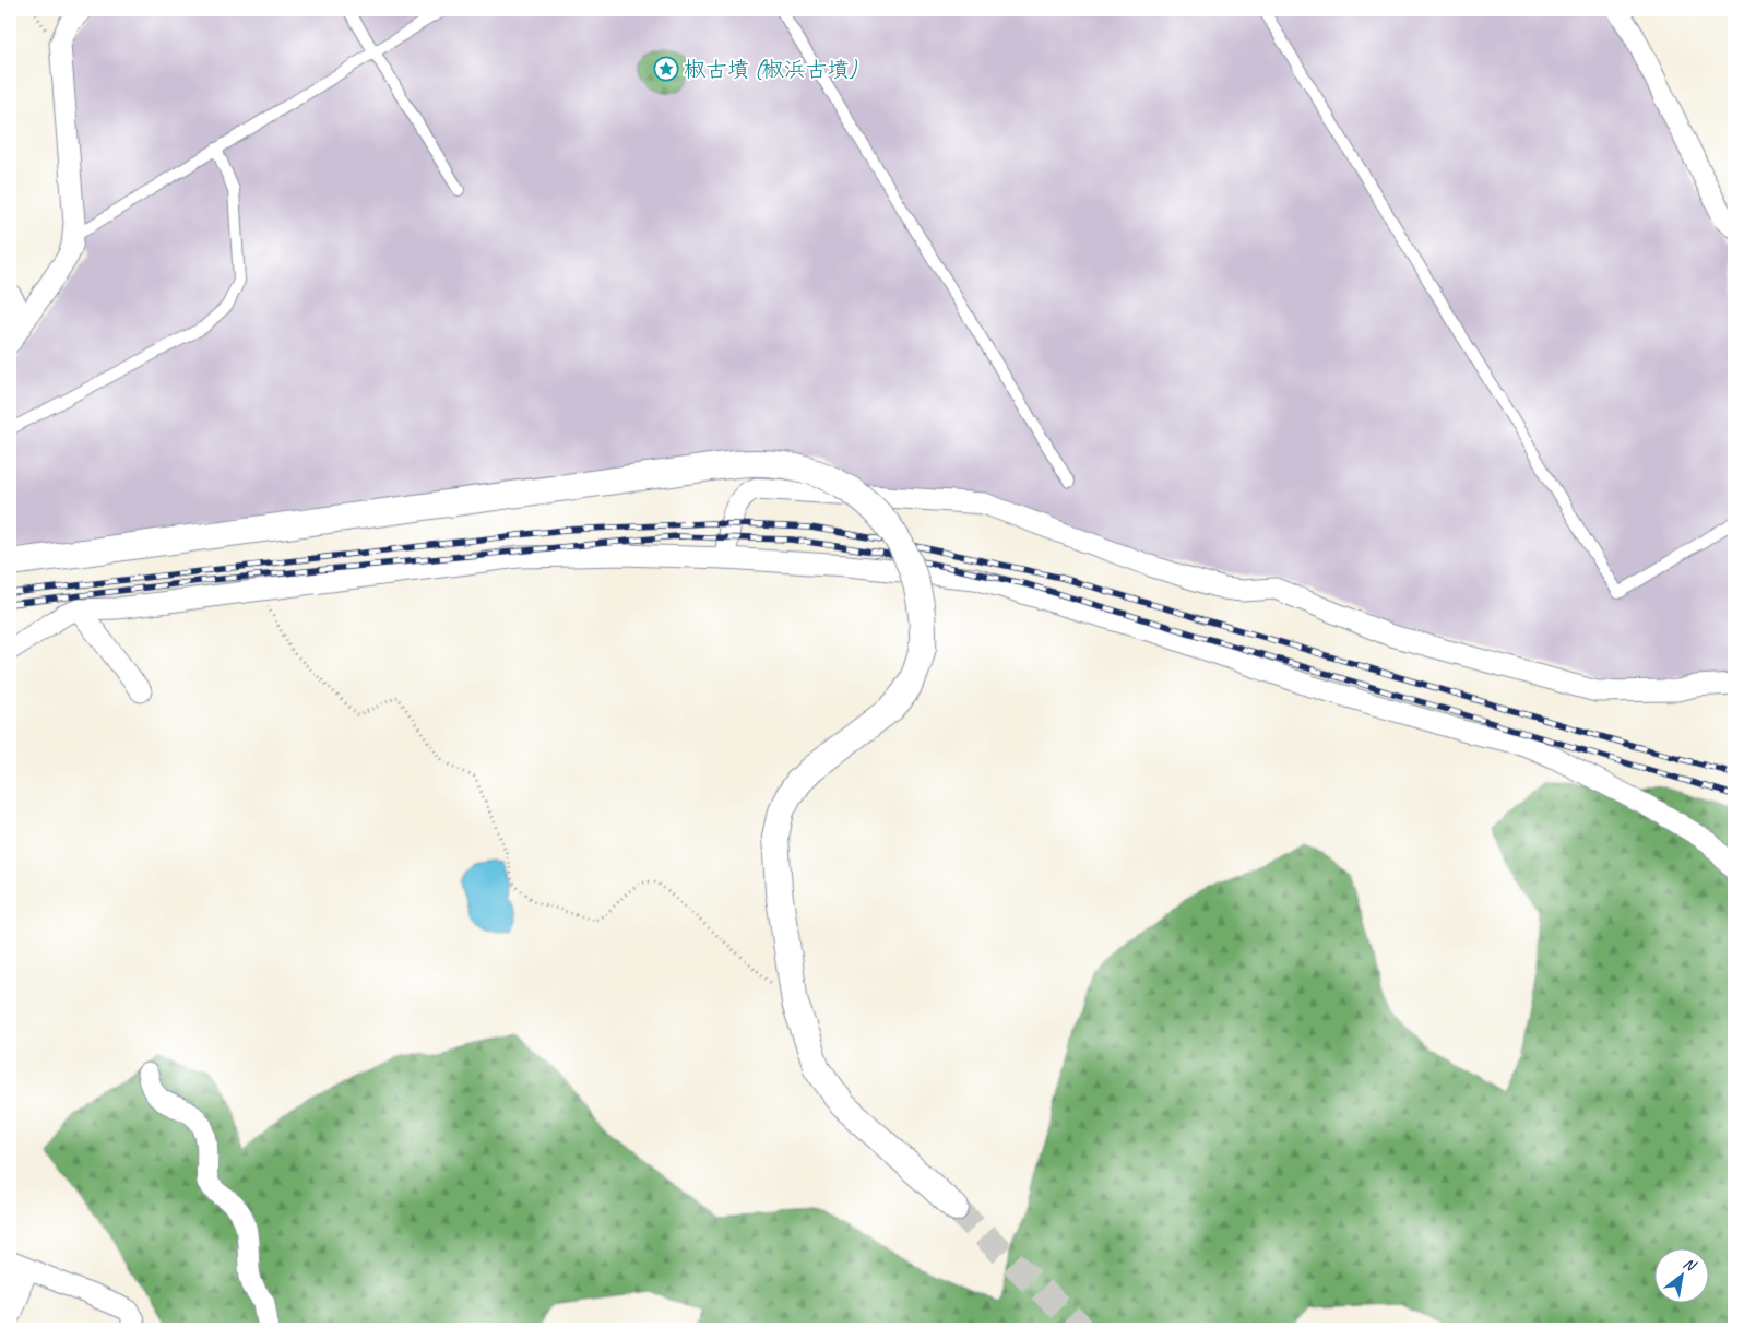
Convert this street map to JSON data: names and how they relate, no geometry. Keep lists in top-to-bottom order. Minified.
{"places":{"place":["椒古墳 (椒浜古墳)"]},"north":"top right"}
